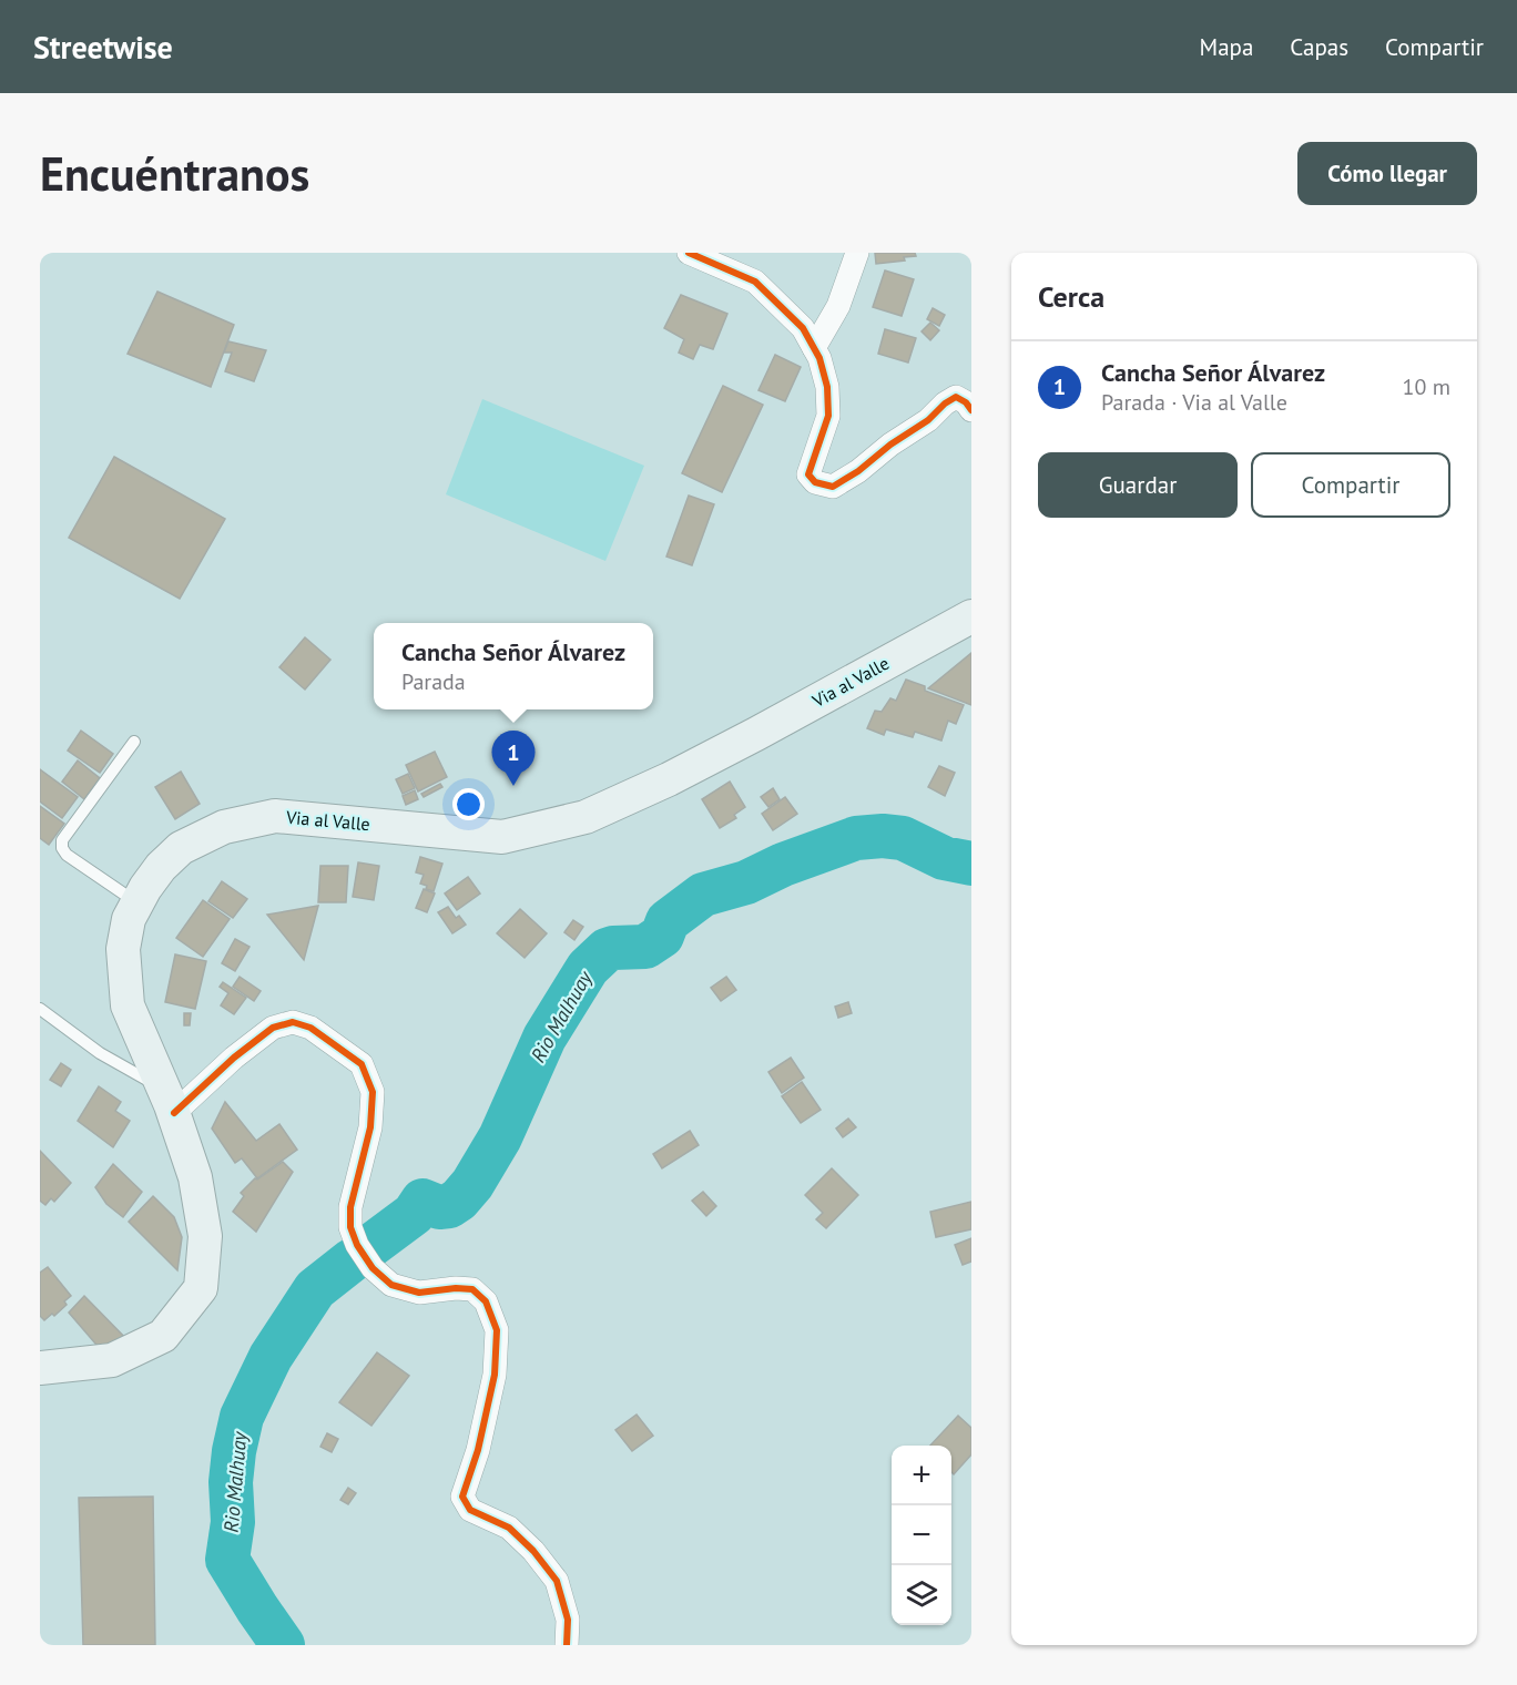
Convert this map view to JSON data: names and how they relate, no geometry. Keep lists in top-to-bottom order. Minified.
{"streets":{"main road":["Via al Valle"]},"water":["Rio Malhuay"],"page":{"header":"Streetwise","nav":["Mapa","Capas","Compartir"],"buttons":["Cómo llegar",["Guardar","Compartir"]],"title":"Encuéntranos","heading":"Cerca","list":[{"mark":"1","name":"Cancha Señor Álvarez","note":"Parada · Via al Valle","value":"10 m"}],"popup":["Cancha Señor Álvarez","Parada"],"pins":"1","map_buttons":["+","−"]}}
